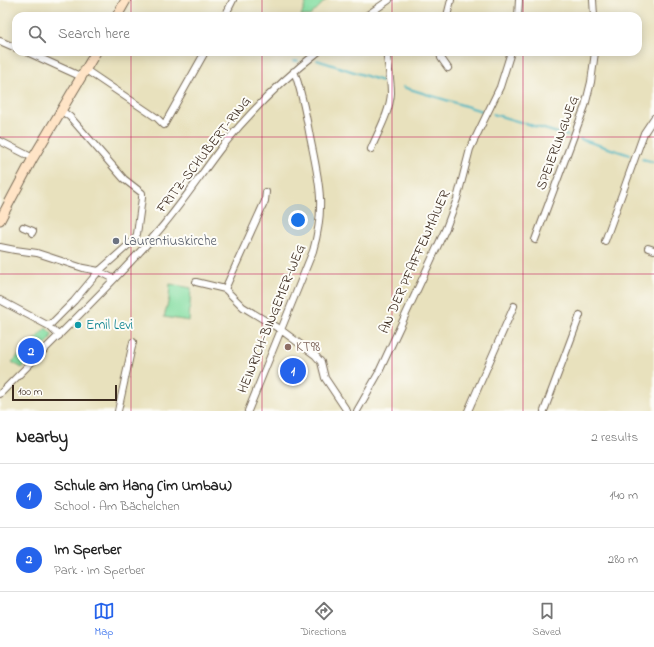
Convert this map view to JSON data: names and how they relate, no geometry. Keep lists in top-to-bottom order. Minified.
{"streets":{"street":["SPEIERLINGWEG","FRITZ-SCHUBERT-RING","AN DER PFAFFENMAUER","HEINRICH-BINGEMER-WEG"]},"crossings":[["FRITZ-SCHUBERT-RING","HEINRICH-BINGEMER-WEG"]],"places":["Laurentiuskirche","Emil Levi","KT98"],"scale_bar":"100 m","page":{"search":"Search here","pins":["2","1"],"scale":"100 m","heading":["Nearby","2 results"],"list":[{"mark":"1","name":"Schule am Hang (im Umbau)","note":"School · Am Bächelchen","value":"140 m"},{"mark":"2","name":"Im Sperber","note":"Park · Im Sperber","value":"280 m"}],"nav":["Map","Directions","Saved"]}}
